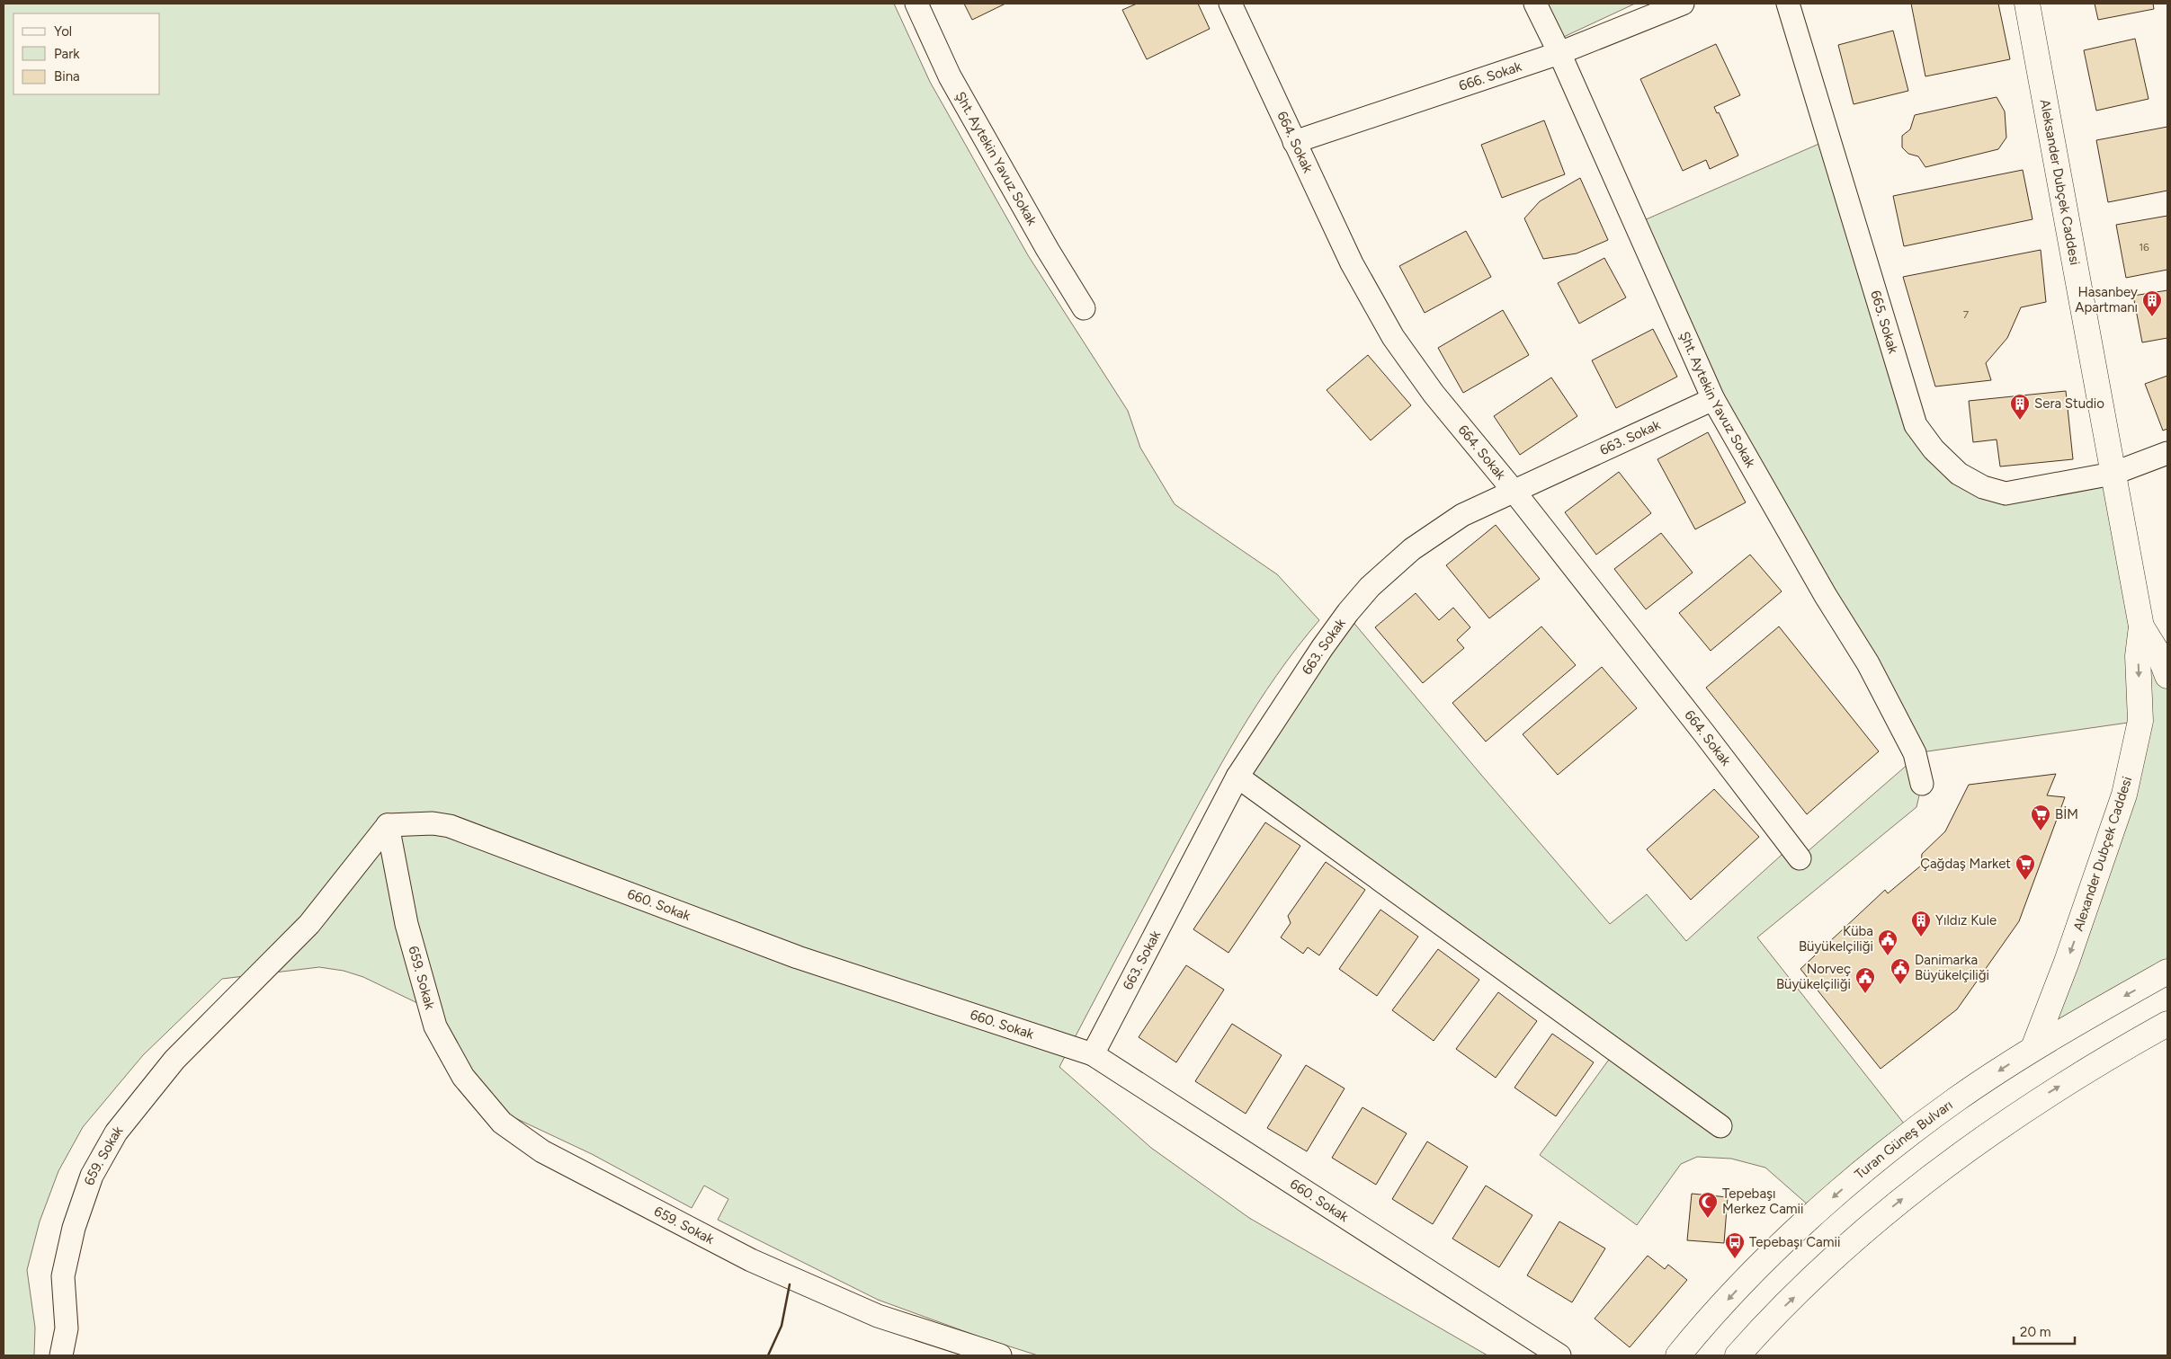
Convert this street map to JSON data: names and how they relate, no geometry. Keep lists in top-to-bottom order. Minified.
{"streets":{"main road":["Aleksander Dubçek Caddesi","Alexander Dubçek Caddesi","Turan Güneş Bulvarı"],"street":["666. Sokak","664. Sokak","Şht. Aytekin Yavuz Sokak","665. Sokak","663. Sokak","660. Sokak","659. Sokak"]},"crossings":[["666. Sokak","664. Sokak"],["666. Sokak","Şht. Aytekin Yavuz Sokak"],["664. Sokak","663. Sokak"],["Şht. Aytekin Yavuz Sokak","663. Sokak"],["Aleksander Dubçek Caddesi","665. Sokak"],["Aleksander Dubçek Caddesi","Alexander Dubçek Caddesi"],["663. Sokak","660. Sokak"],["Alexander Dubçek Caddesi","Turan Güneş Bulvarı"],["660. Sokak","659. Sokak"]],"one_way":["Alexander Dubçek Caddesi"],"places":{"building":["Hasanbey Apartmanı","Sera Studio","Yıldız Kule"],"supermarket":["BİM","Çağdaş Market"],"public building":["Küba Büyükelçiliği","Danimarka Büyükelçiliği","Norveç Büyükelçiliği"],"mosque":["Tepebaşı Merkez Camii"],"bus stop":["Tepebaşı Camii"]},"house_numbers":["16","7"],"legend":["Yol","Park","Bina"],"scale_bar":"20 m"}
